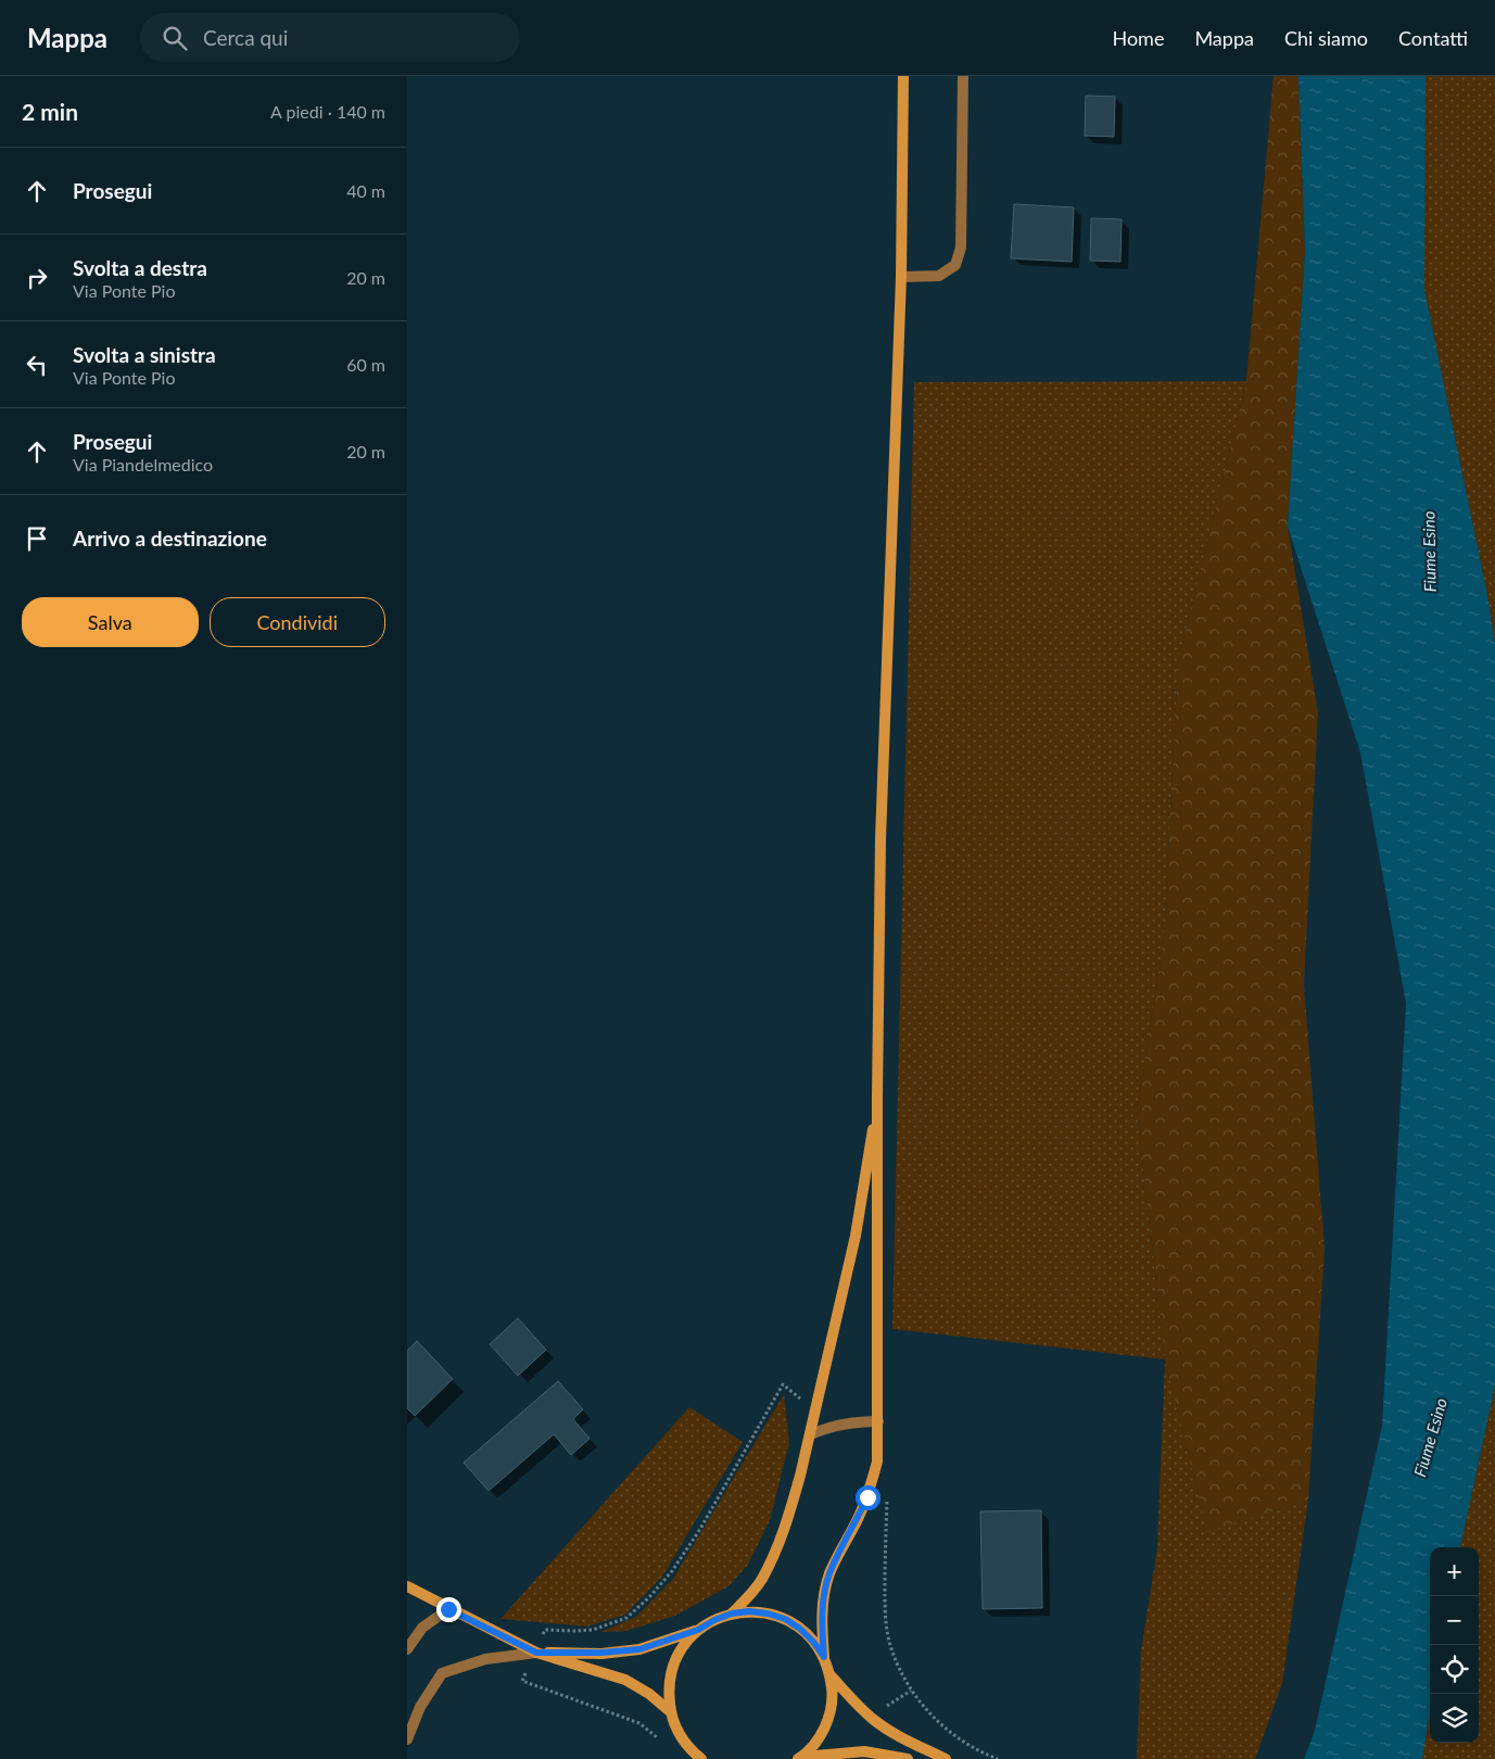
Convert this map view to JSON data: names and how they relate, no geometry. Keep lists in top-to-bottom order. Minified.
{"water":["Fiume Esino"],"page":{"header":"Mappa","search":"Cerca qui","nav":["Home","Mappa","Chi siamo","Contatti"],"heading":["2 min","A piedi · 140 m"],"list":[["Prosegui","40 m"],["Svolta a destra","Via Ponte Pio","20 m"],["Svolta a sinistra","Via Ponte Pio","60 m"],["Prosegui","Via Piandelmedico","20 m"],"Arrivo a destinazione"],"buttons":["Salva","Condividi"],"map_buttons":["+","−"]}}
